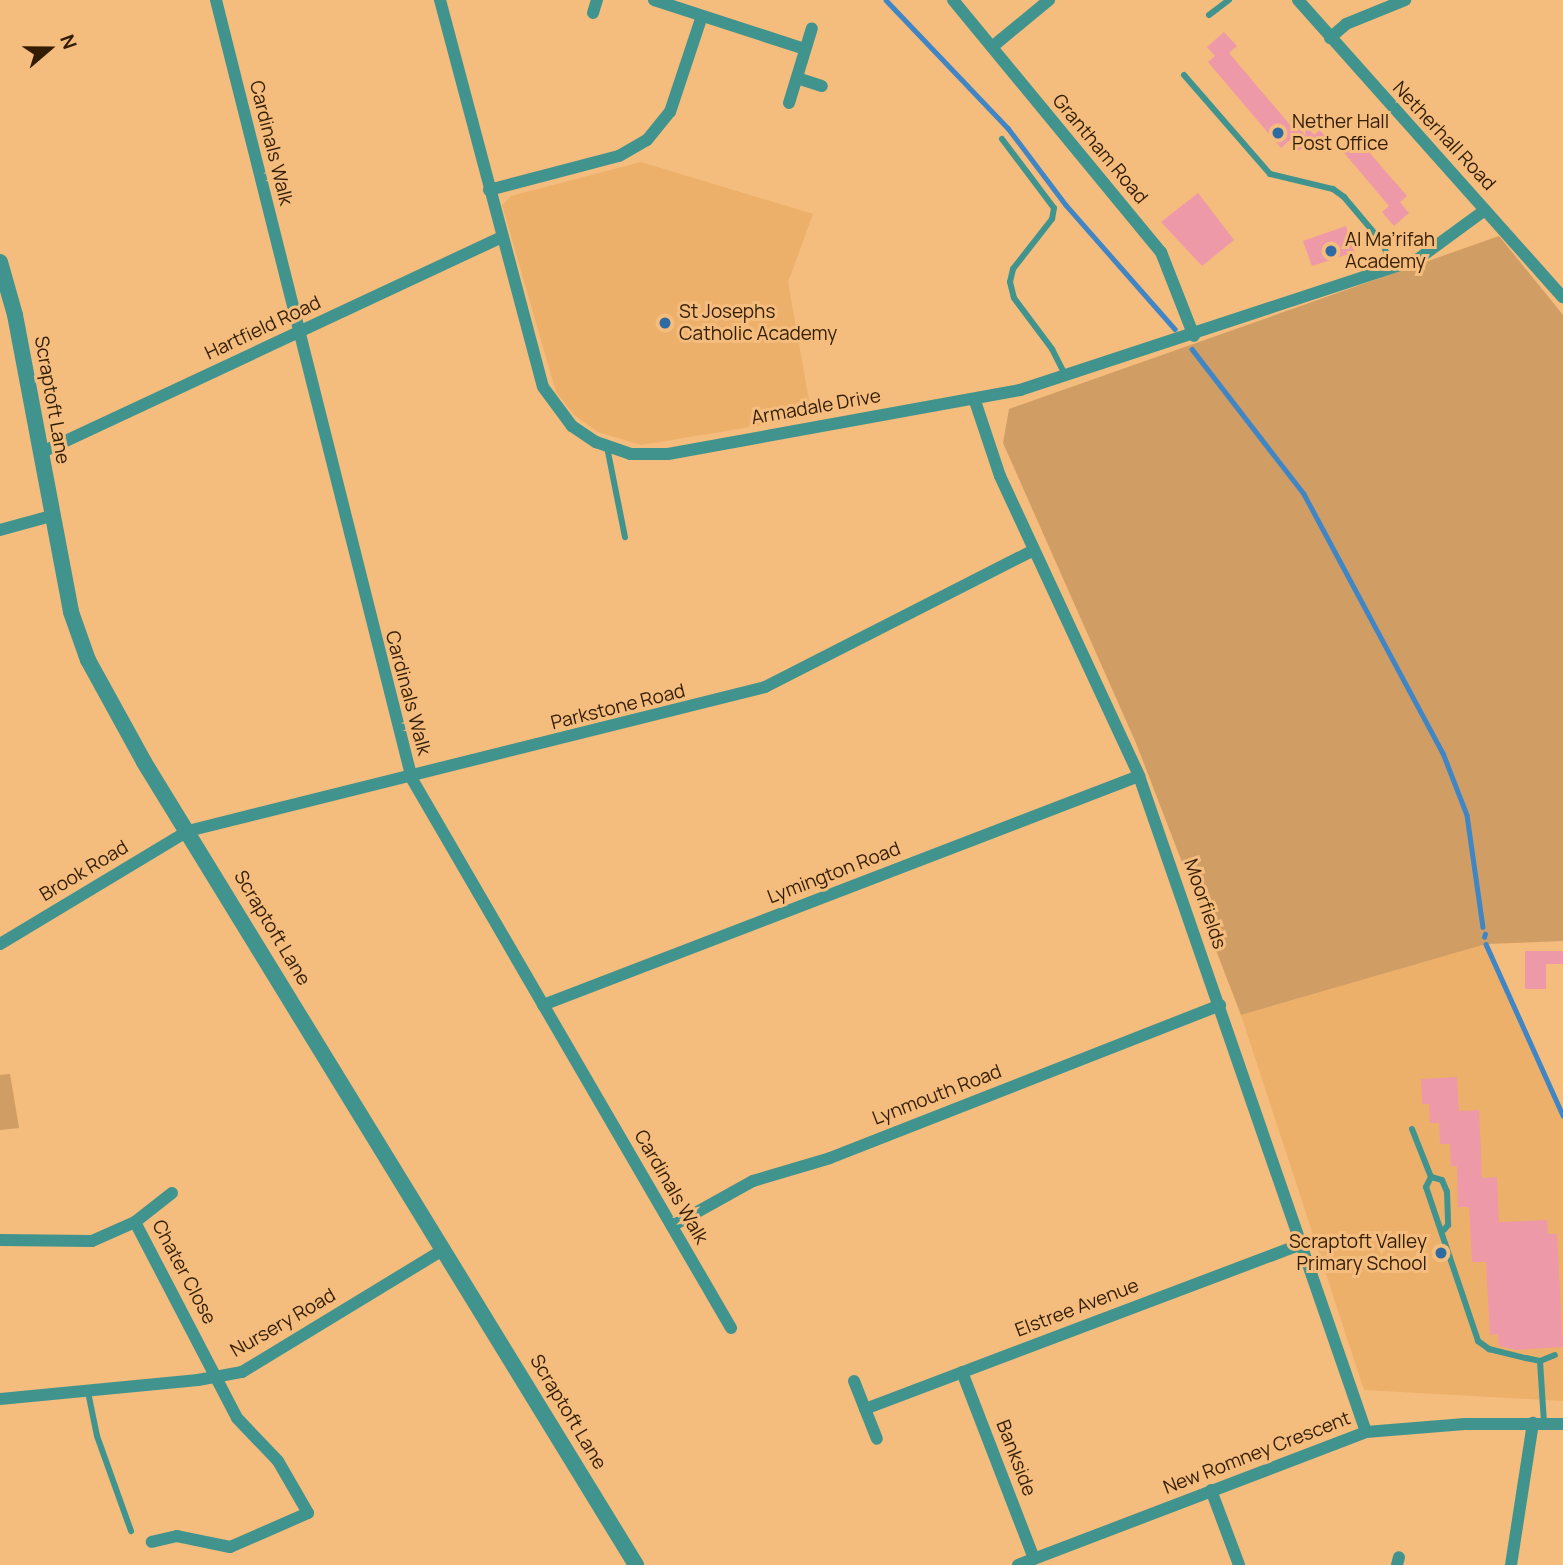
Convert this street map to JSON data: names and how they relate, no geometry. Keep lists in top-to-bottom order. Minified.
{"streets":{"street":["Netherhall Road","Cardinals Walk","Grantham Road","Hartfield Road","Scraptoft Lane","Armadale Drive","Parkstone Road","Brook Road","Lymington Road","Moorfields","Lynmouth Road","Chater Close","Elstree Avenue","Nursery Road","New Romney Crescent","Bankside"]},"crossings":[["Netherhall Road","Armadale Drive"],["Cardinals Walk","Hartfield Road"],["Cardinals Walk","Parkstone Road"],["Cardinals Walk","Lymington Road"],["Cardinals Walk","Lynmouth Road"],["Grantham Road","Armadale Drive"],["Hartfield Road","Scraptoft Lane"],["Hartfield Road","Armadale Drive"],["Scraptoft Lane","Parkstone Road"],["Scraptoft Lane","Brook Road"],["Scraptoft Lane","Nursery Road"],["Armadale Drive","Moorfields"],["Parkstone Road","Brook Road"],["Parkstone Road","Moorfields"],["Lymington Road","Moorfields"],["Moorfields","Lynmouth Road"],["Moorfields","Elstree Avenue"],["Moorfields","New Romney Crescent"],["Chater Close","Nursery Road"],["Elstree Avenue","Bankside"],["New Romney Crescent","Bankside"]],"places":["Nether Hall Post Office","Al Ma’rifah Academy","St Josephs Catholic Academy","Scraptoft Valley Primary School"],"north":"right"}
